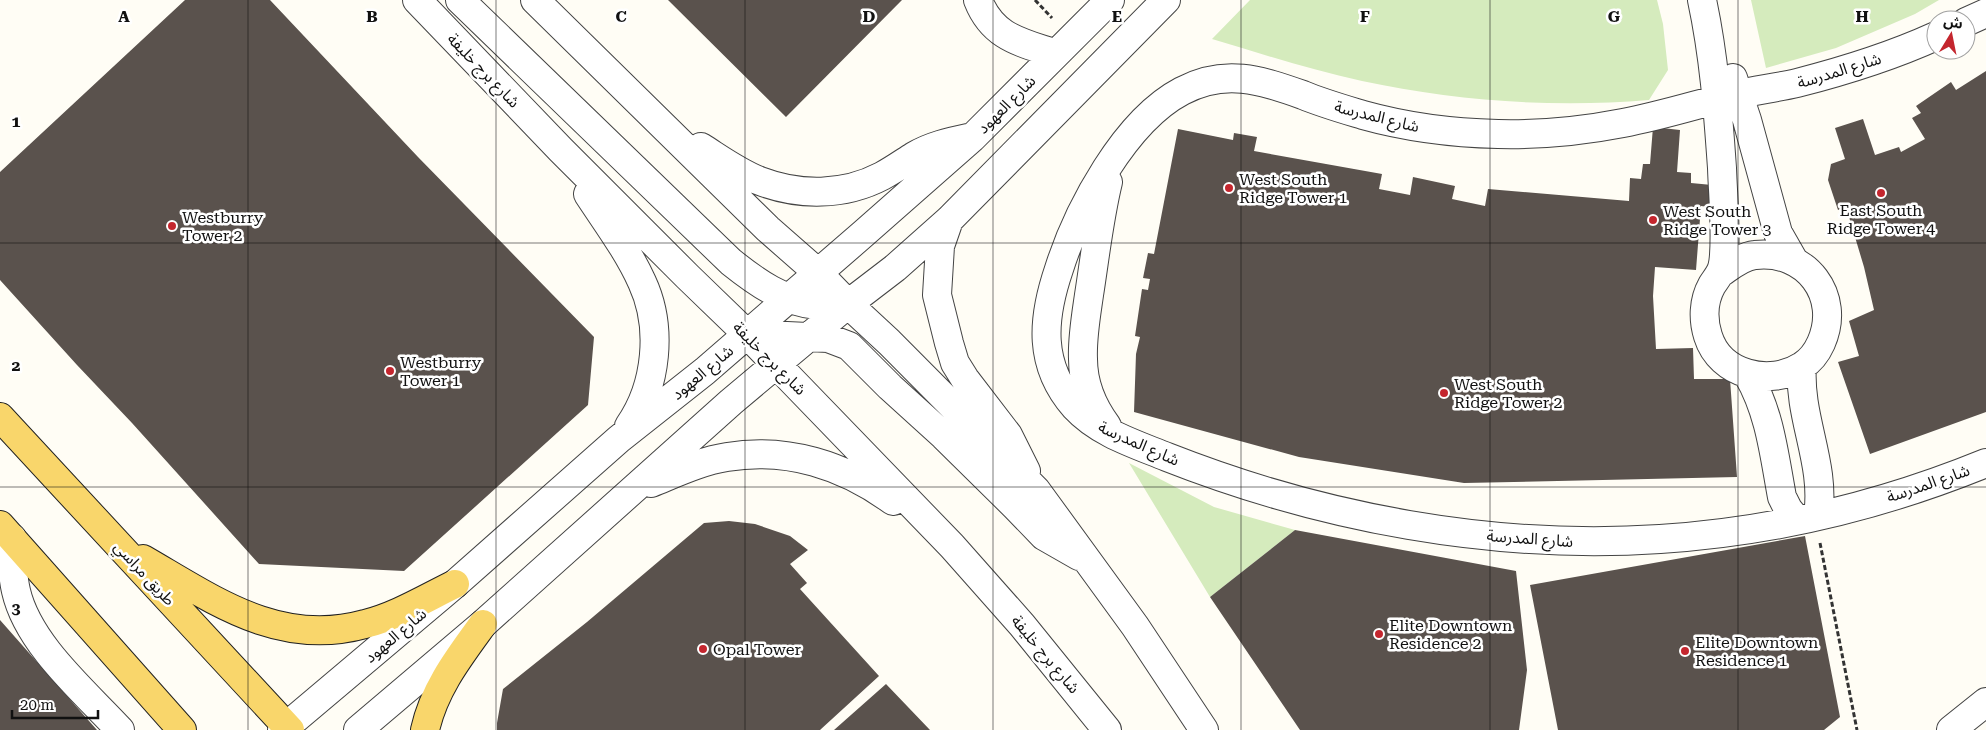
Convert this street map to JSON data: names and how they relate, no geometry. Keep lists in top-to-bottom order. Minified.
{"streets":{"main road":["طريق مراسي"],"street":["شارع برج خليفة","شارع المدرسة","شارع العهود"]},"crossings":[["شارع برج خليفة","شارع العهود"],["شارع العهود","طريق مراسي"]],"places":["West South Ridge Tower 1","East South Ridge Tower 4","West South Ridge Tower 3","Westburry Tower 2","Westburry Tower 1","West South Ridge Tower 2","Elite Downtown Residence 2","Opal Tower","Elite Downtown Residence 1"],"scale_bar":"20 m","north":"top","grid":{"columns":["A","B","C","D","E","F","G","H"],"rows":["1","2","3"]}}
